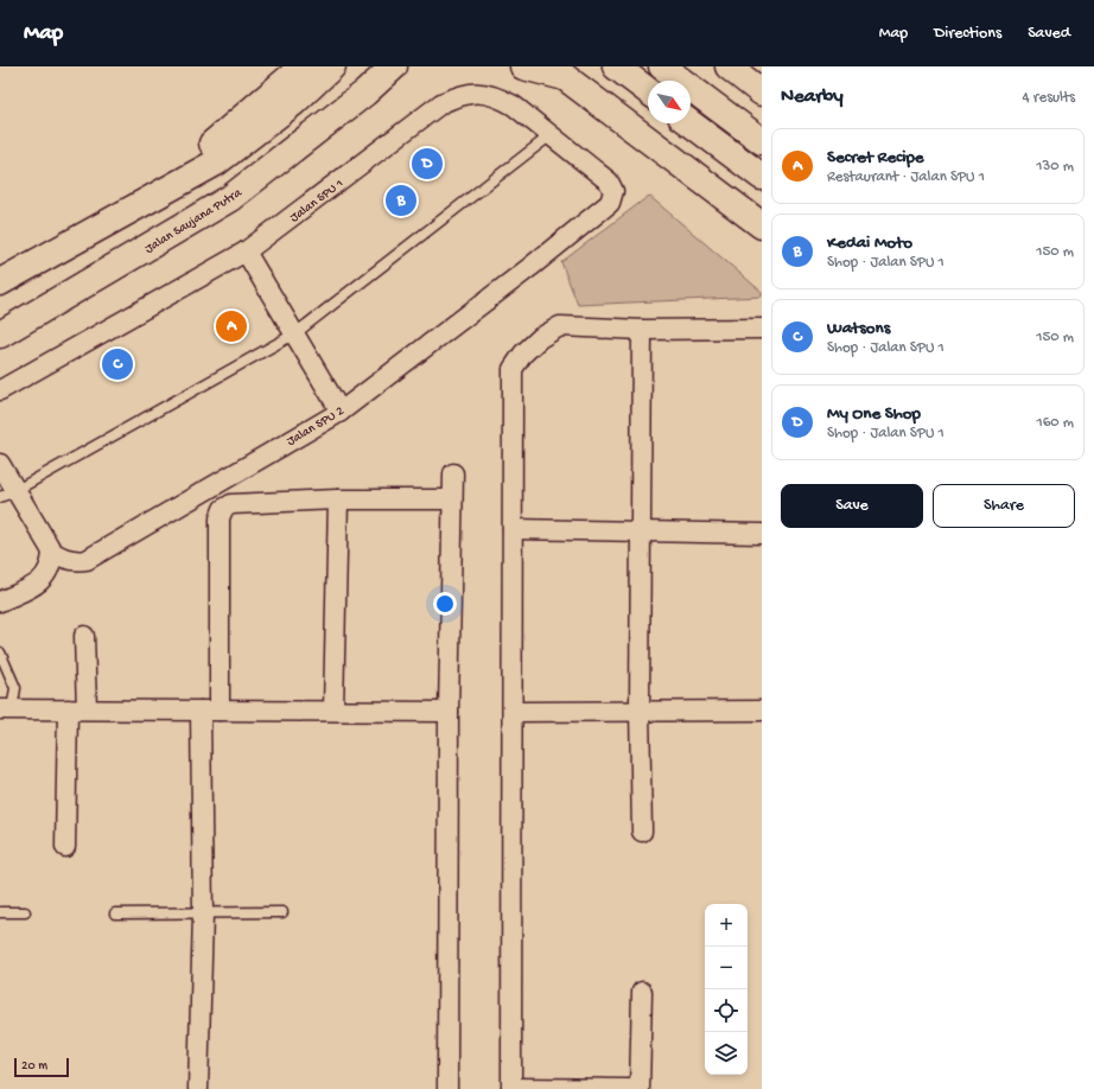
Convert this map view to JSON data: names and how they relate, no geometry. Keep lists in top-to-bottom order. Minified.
{"streets":{"main road":["Jalan Saujana Putra"],"street":["Jalan SPU 1","Jalan SPU 2"]},"crossings":[["Jalan SPU 1","Jalan SPU 2"]],"scale_bar":"20 m","north":"bottom right","page":{"header":"Map","nav":["Map","Directions","Saved"],"heading":["Nearby","4 results"],"list":[{"mark":"A","name":"Secret Recipe","note":"Restaurant · Jalan SPU 1","value":"130 m"},{"mark":"B","name":"Kedai Moto","note":"Shop · Jalan SPU 1","value":"150 m"},{"mark":"C","name":"Watsons","note":"Shop · Jalan SPU 1","value":"150 m"},{"mark":"D","name":"My One Shop","note":"Shop · Jalan SPU 1","value":"160 m"}],"pins":["D","B","A","C"],"buttons":["Save","Share"],"map_buttons":["+","−"],"scale":"20 m"}}
